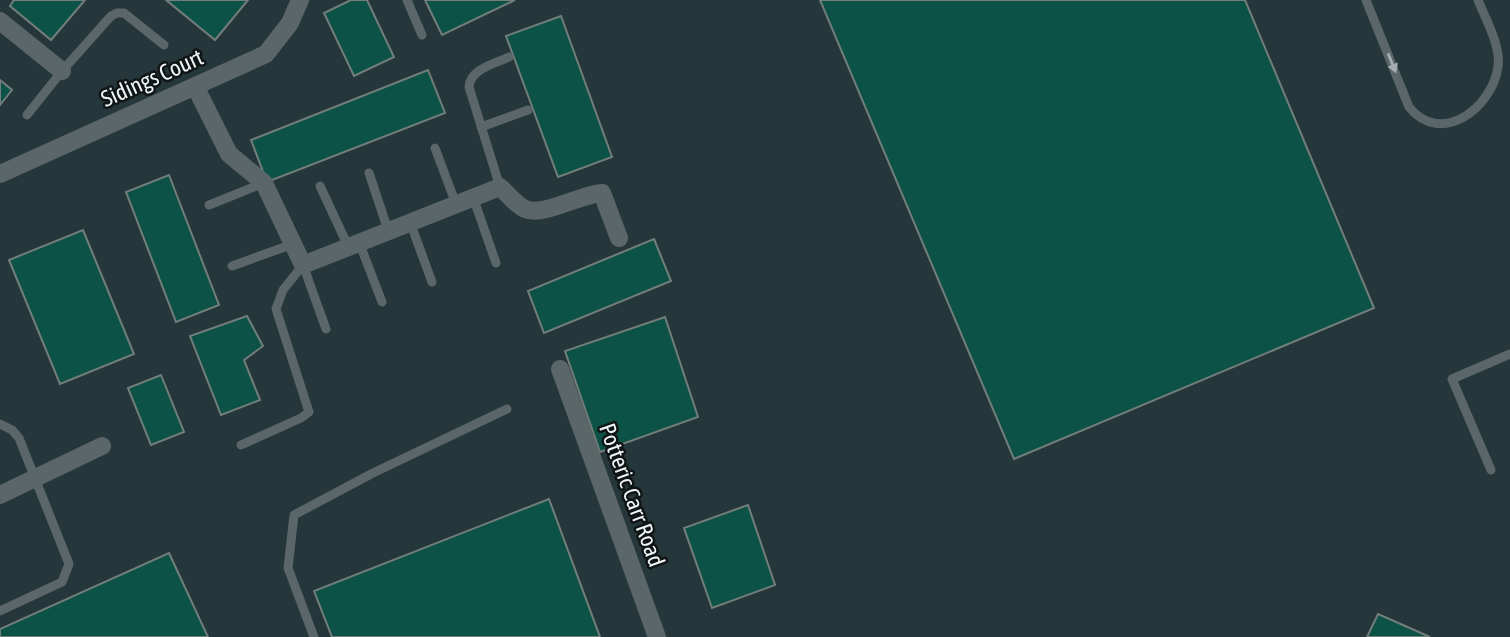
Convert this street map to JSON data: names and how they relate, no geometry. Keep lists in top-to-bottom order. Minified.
{"streets":{"street":["Sidings Court","Potteric Carr Road"]}}
